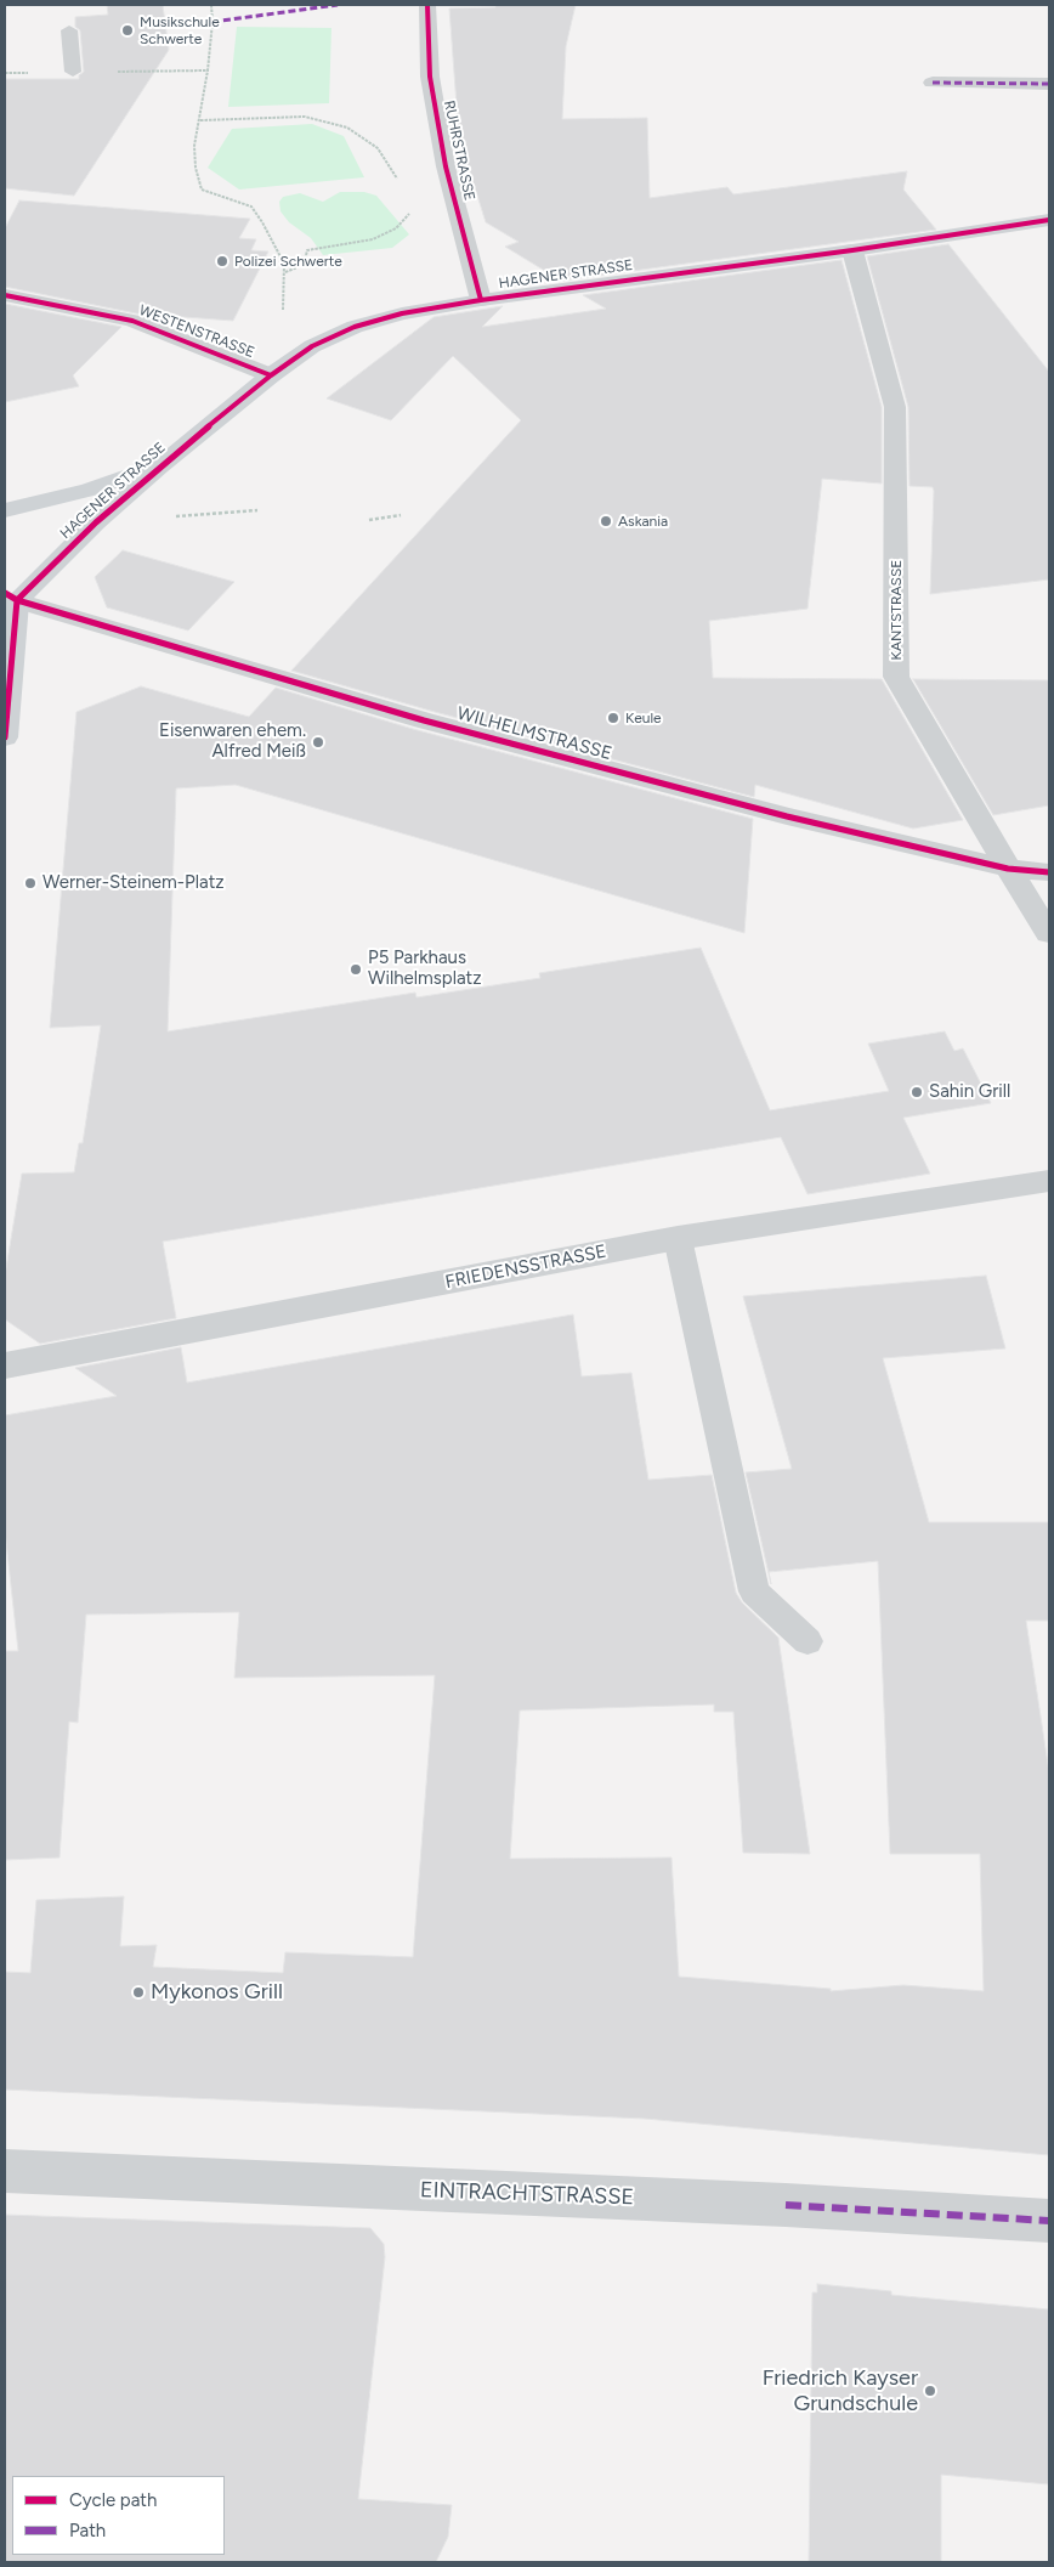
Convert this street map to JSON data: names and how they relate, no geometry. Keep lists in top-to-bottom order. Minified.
{"streets":{"main road":["HAGENER STRASSE"],"street":["RUHRSTRASSE","WESTENSTRASSE","KANTSTRASSE","WILHELMSTRASSE","FRIEDENSSTRASSE","EINTRACHTSTRASSE"]},"crossings":[["RUHRSTRASSE","HAGENER STRASSE"],["HAGENER STRASSE","WESTENSTRASSE"],["HAGENER STRASSE","KANTSTRASSE"],["HAGENER STRASSE","WILHELMSTRASSE"],["KANTSTRASSE","WILHELMSTRASSE"]],"places":["Musikschule Schwerte","Polizei Schwerte","Askania","Keule","Eisenwaren ehem. Alfred Meiß","Werner-Steinem-Platz","P5 Parkhaus Wilhelmsplatz","Sahin Grill","Mykonos Grill","Friedrich Kayser Grundschule"],"legend":["Cycle path","Path"]}
